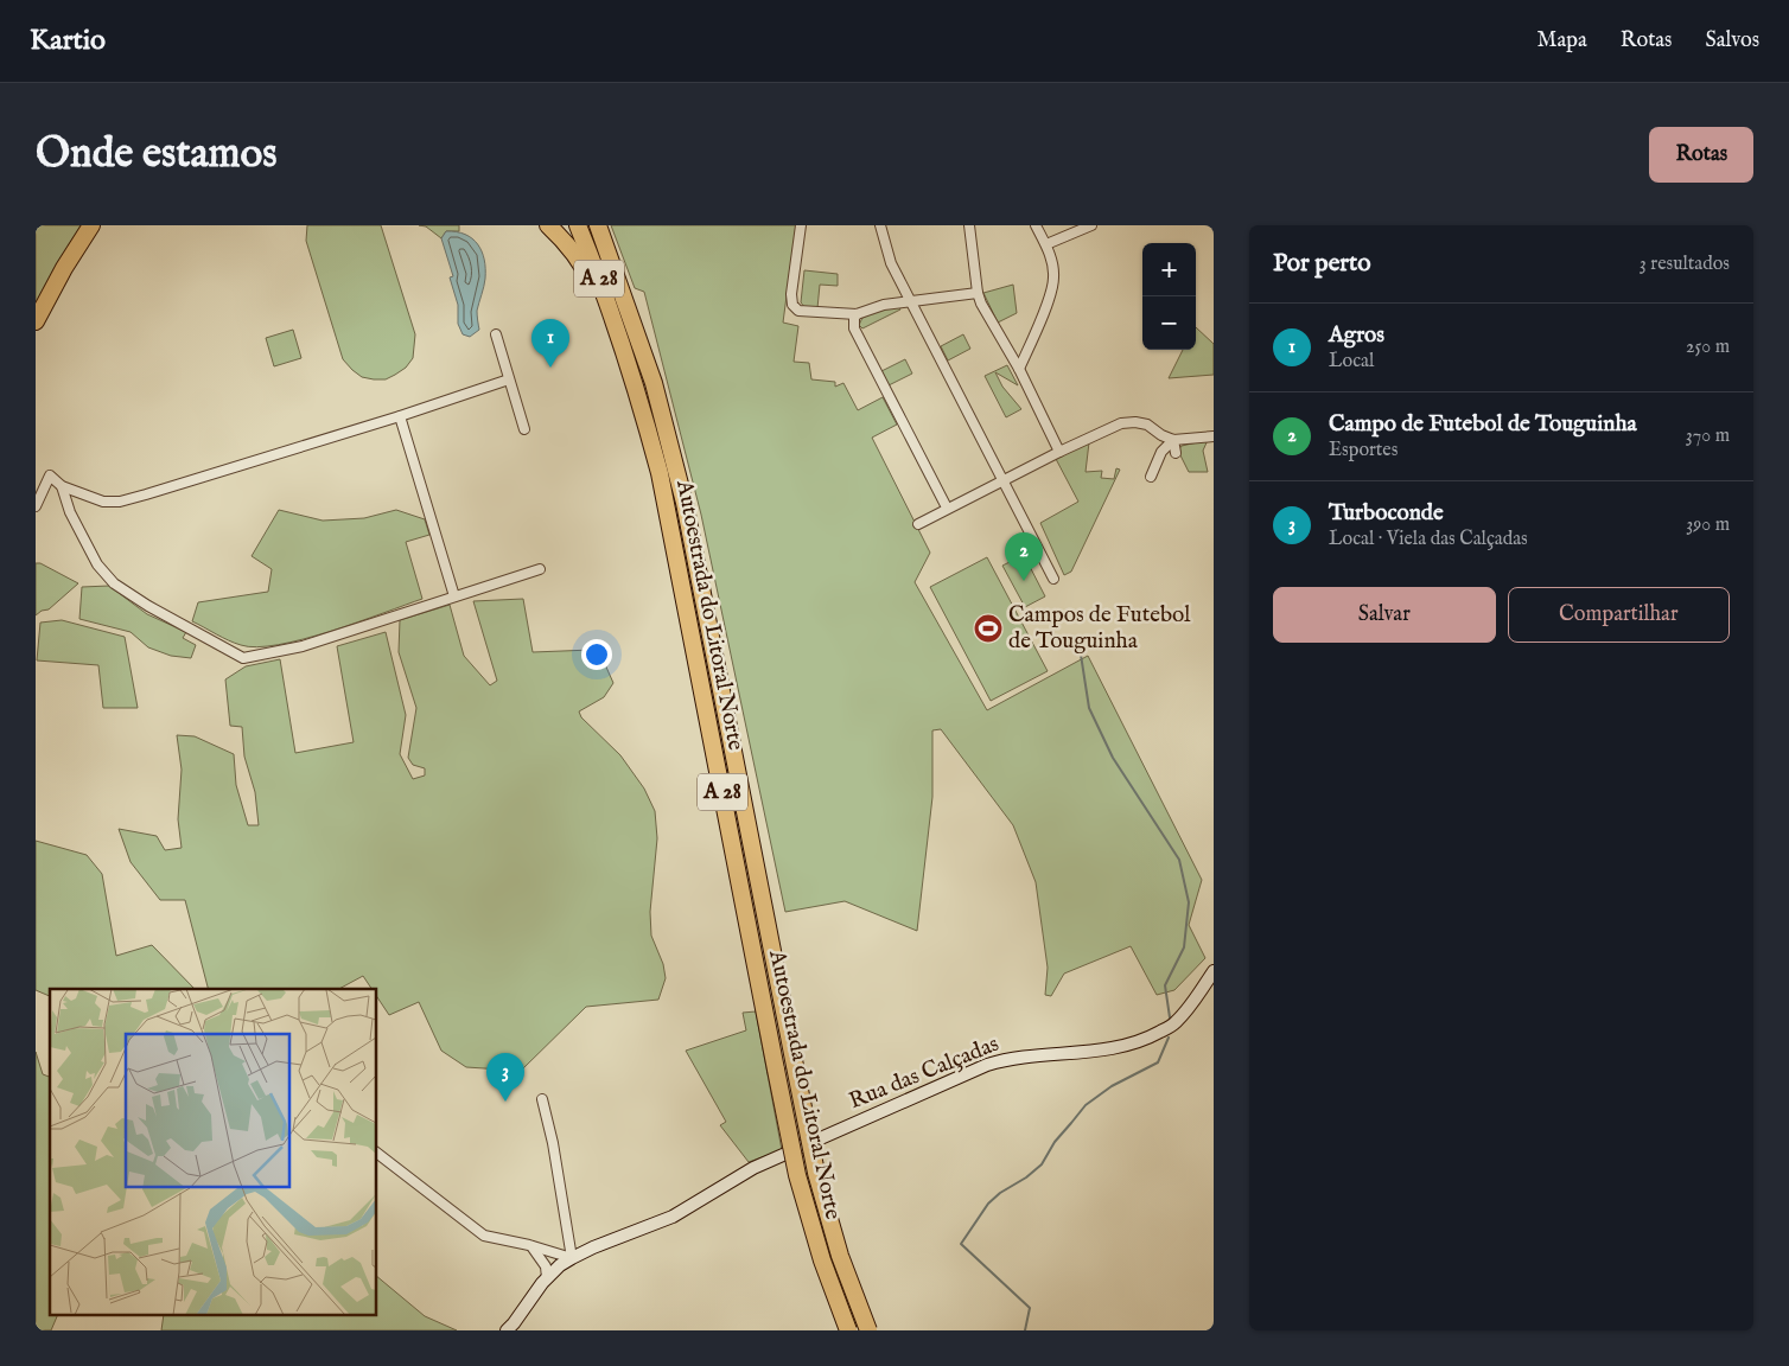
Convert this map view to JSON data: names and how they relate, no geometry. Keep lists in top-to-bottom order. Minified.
{"streets":{"highway":["A 28","Autoestrada do Litoral Norte"],"main road":["Rua das Calçadas"]},"places":{"sports":["Campos de Futebol de Touguinha"]},"page":{"header":"Kartio","nav":["Mapa","Rotas","Salvos"],"buttons":["Rotas",["Salvar","Compartilhar"]],"title":"Onde estamos","heading":["Por perto","3 resultados"],"map_buttons":["+","−"],"list":[{"mark":"1","name":"Agros","note":"Local","value":"250 m"},{"mark":"2","name":"Campo de Futebol de Touguinha","note":"Esportes","value":"370 m"},{"mark":"3","name":"Turboconde","note":"Local · Viela das Calçadas","value":"390 m"}],"pins":["1","2","3"]}}
